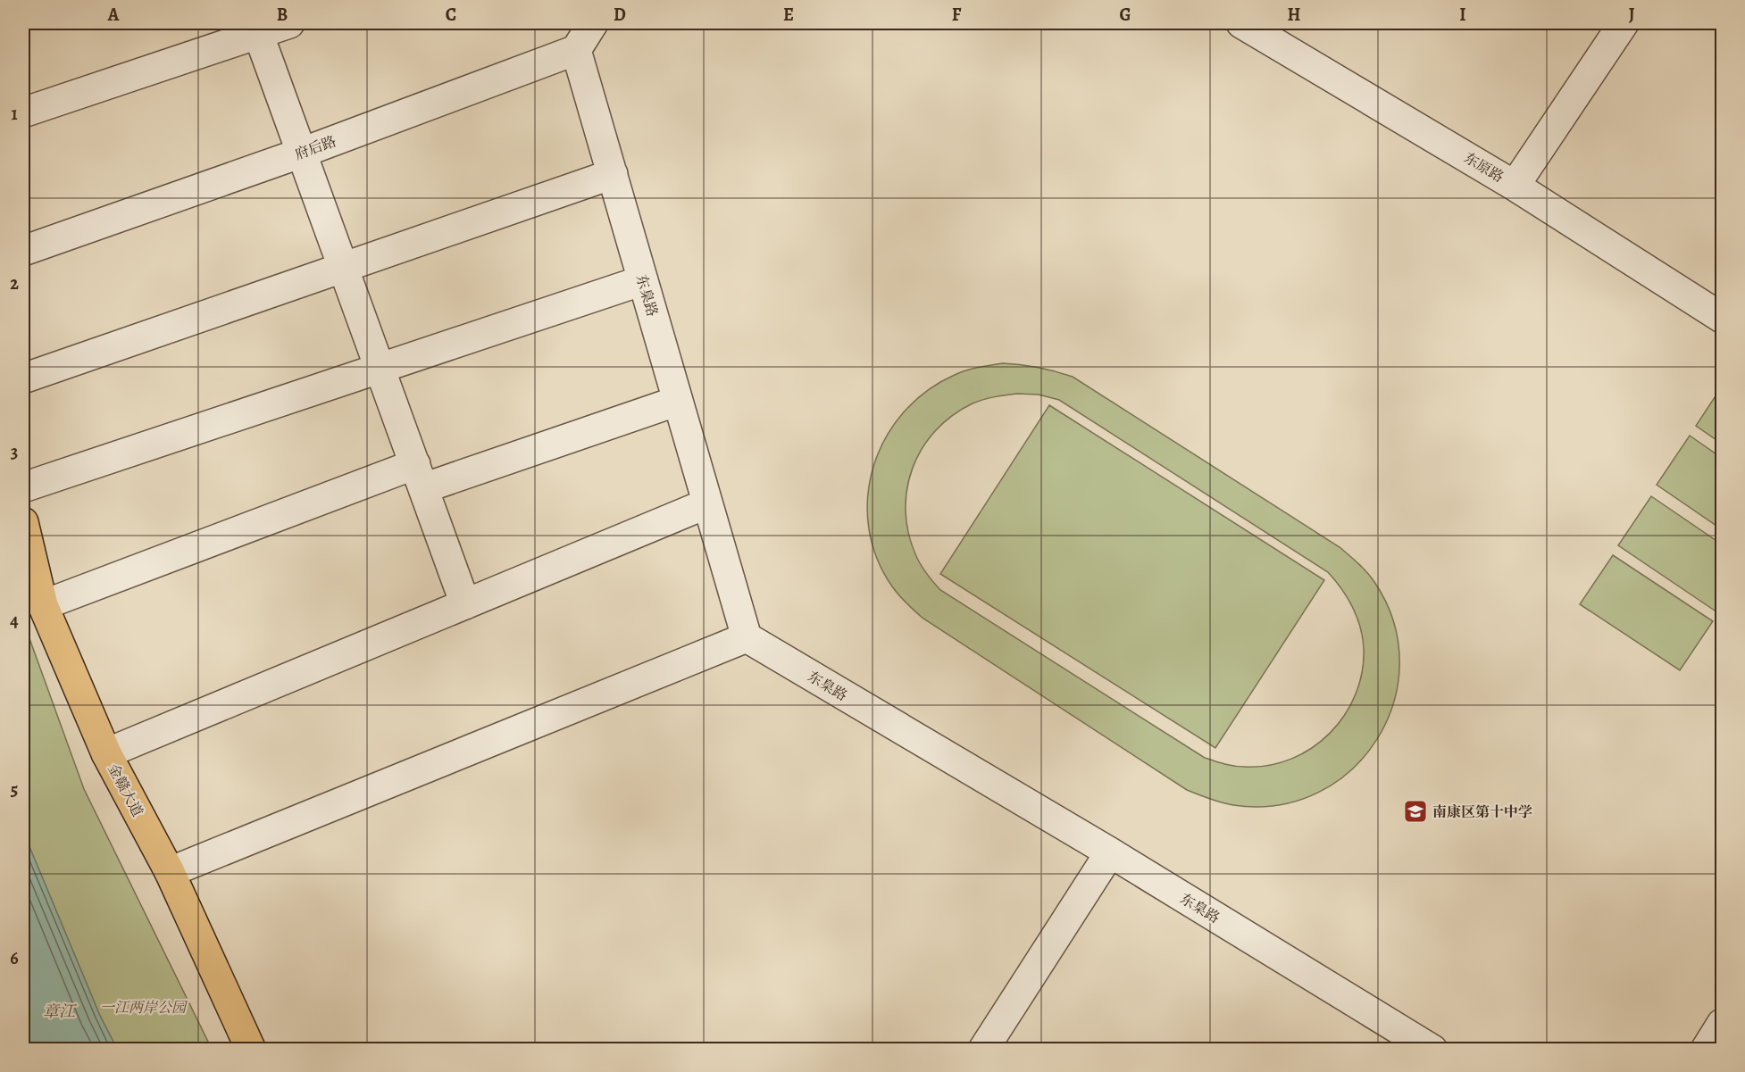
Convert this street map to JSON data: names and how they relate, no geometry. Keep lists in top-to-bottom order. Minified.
{"streets":{"main road":["金赣大道"],"street":["府后路","东原路","东臬路"]},"crossings":[["府后路","东臬路"]],"water":["章江"],"parks":["一江两岸公园"],"places":{"school or university":["南康区第十中学"]},"grid":{"columns":["A","B","C","D","E","F","G","H","I","J"],"rows":["1","2","3","4","5","6"]}}
